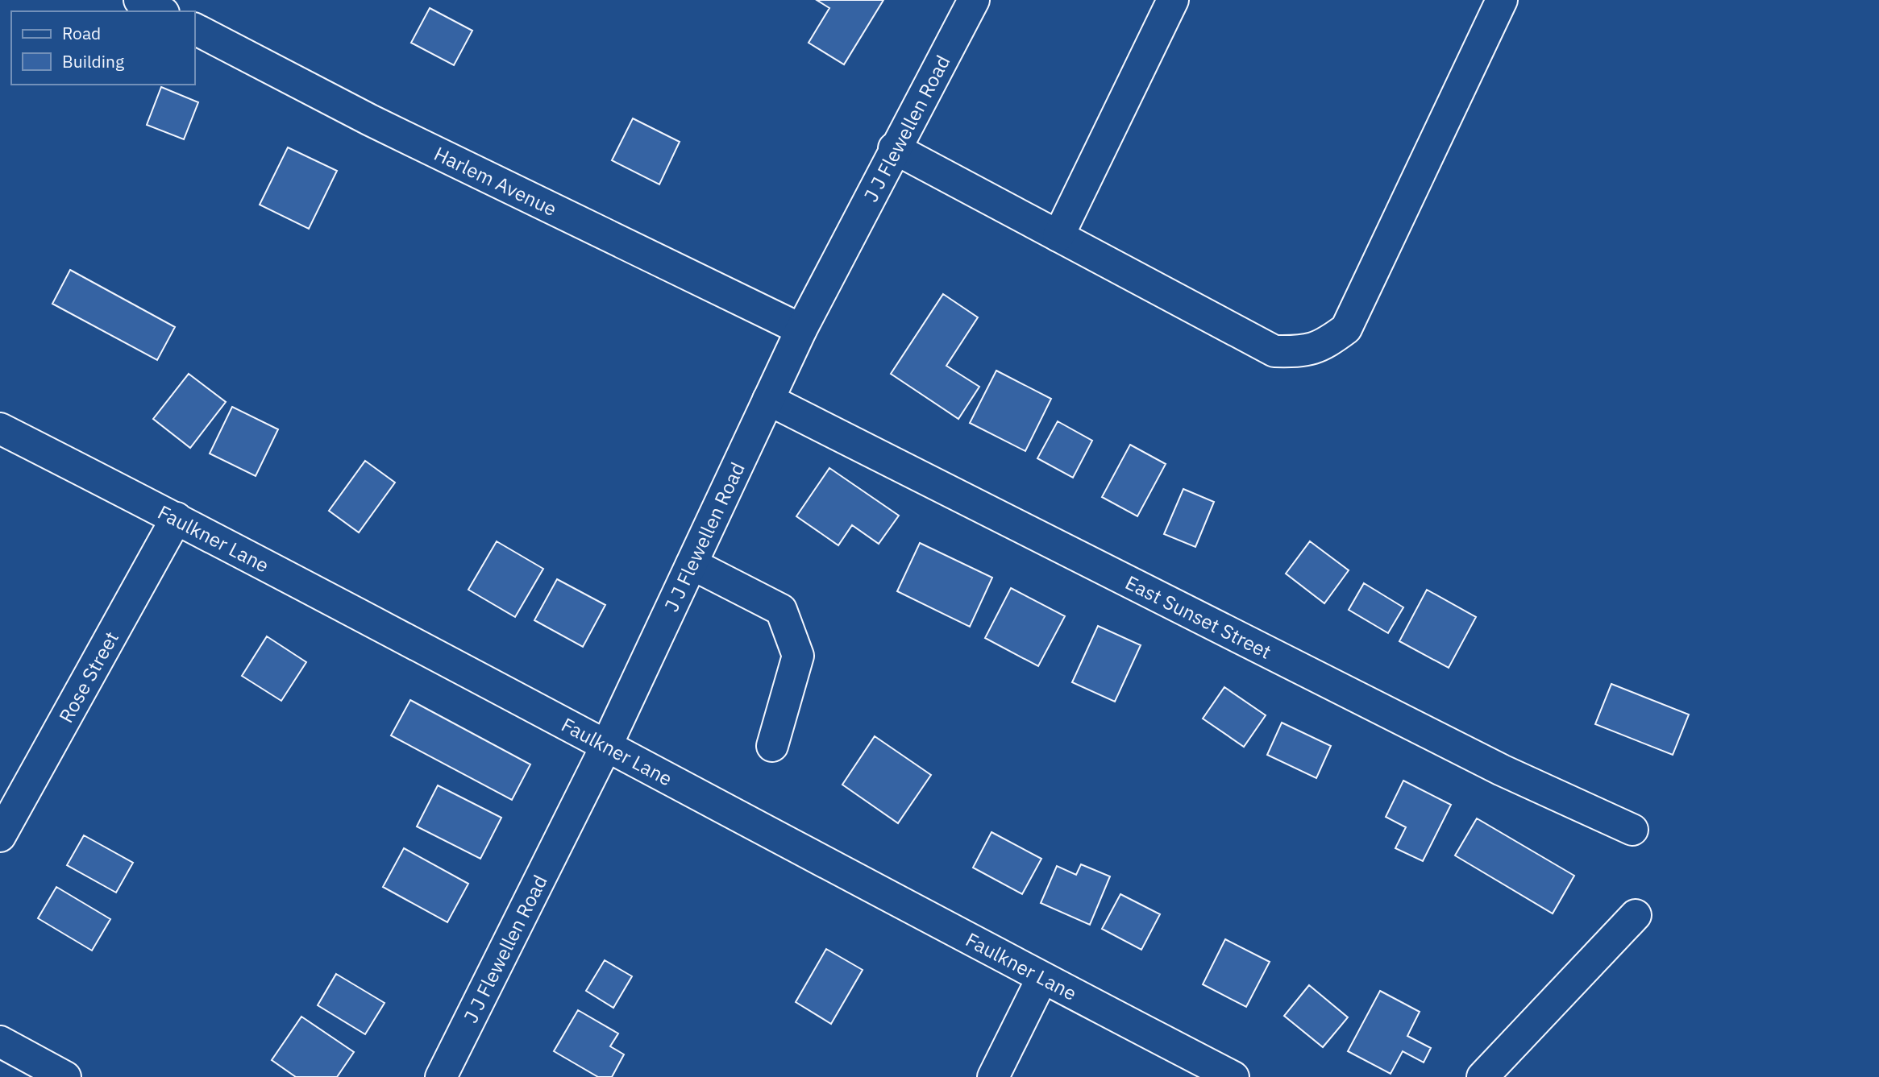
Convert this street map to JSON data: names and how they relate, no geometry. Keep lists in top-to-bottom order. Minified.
{"streets":{"street":["J J Flewellen Road","Harlem Avenue","Faulkner Lane","East Sunset Street","Rose Street"]},"crossings":[["J J Flewellen Road","Harlem Avenue"],["J J Flewellen Road","Faulkner Lane"],["J J Flewellen Road","East Sunset Street"],["Faulkner Lane","Rose Street"]],"legend":["Road","Building"]}
